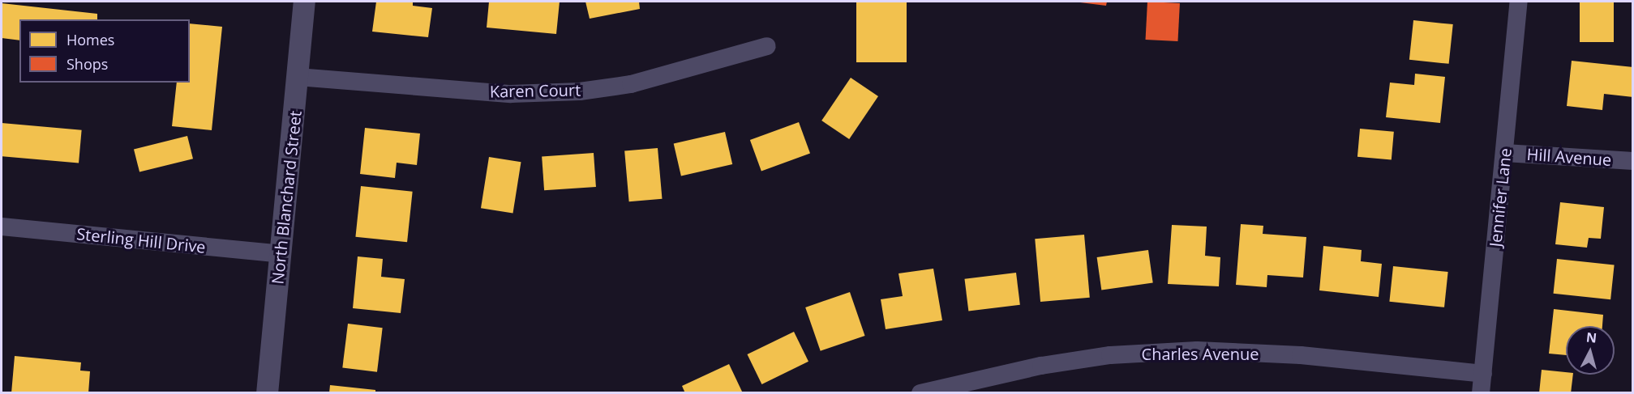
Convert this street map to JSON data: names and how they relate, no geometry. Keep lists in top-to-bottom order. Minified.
{"streets":{"street":["Karen Court","Hill Avenue","North Blanchard Street","Jennifer Lane","Sterling Hill Drive","Charles Avenue"]},"crossings":[["Karen Court","North Blanchard Street"],["Hill Avenue","Jennifer Lane"],["North Blanchard Street","Sterling Hill Drive"],["Jennifer Lane","Charles Avenue"]],"legend":["Homes","Shops"],"north":"top"}
